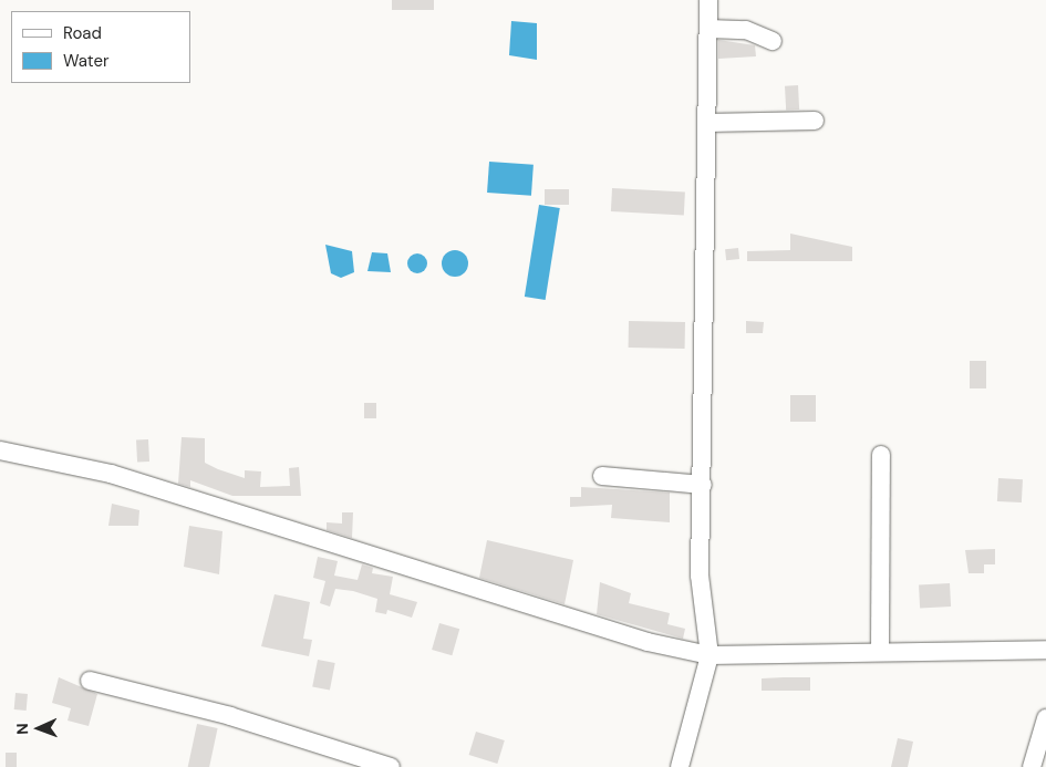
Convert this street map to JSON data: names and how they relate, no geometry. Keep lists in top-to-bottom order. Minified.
{"legend":["Road","Water"],"north":"left"}
